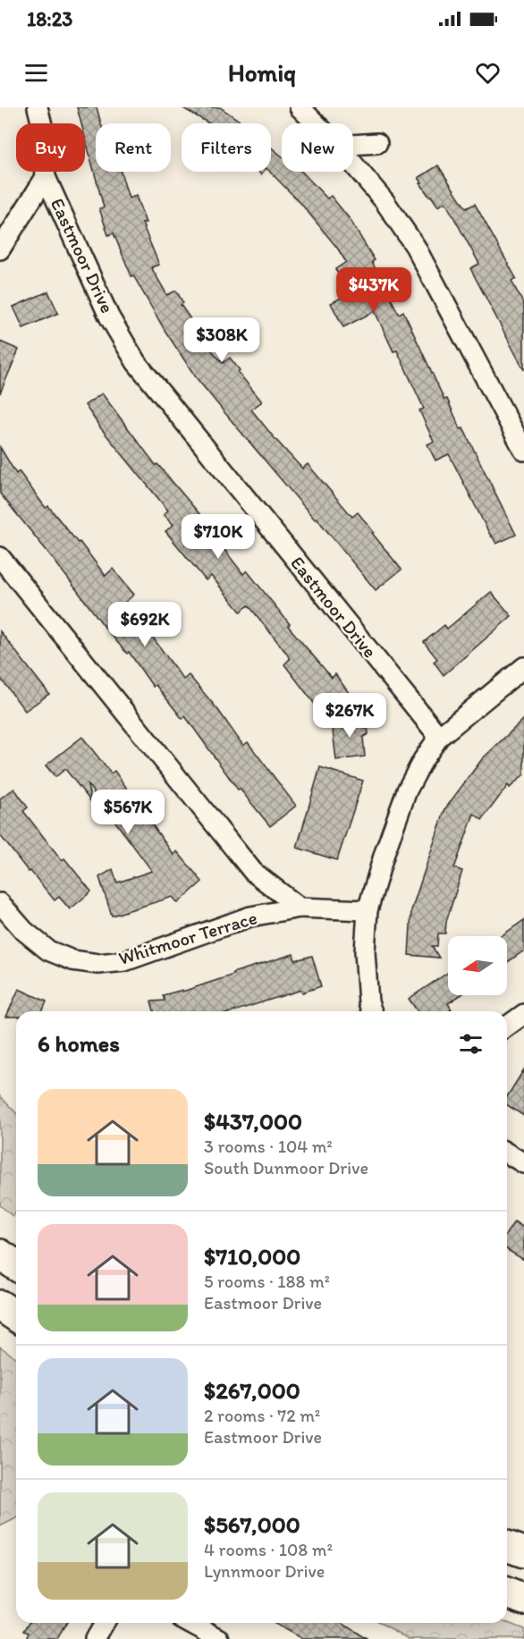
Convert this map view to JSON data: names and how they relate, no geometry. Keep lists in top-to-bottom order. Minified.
{"streets":{"street":["Eastmoor Drive","Whitmoor Terrace"]},"north":"left","page":{"status":"18:23","header":"Homiq","chip":["Buy","Rent","Filters","New"],"price":["$437K","$308K","$710K","$692K","$267K","$567K"],"heading":"6 homes","list":[{"name":"$437,000","note":"3 rooms · 104 m² · South Dunmoor Drive"},{"name":"$710,000","note":"5 rooms · 188 m² · Eastmoor Drive"},{"name":"$267,000","note":"2 rooms · 72 m² · Eastmoor Drive"},{"name":"$567,000","note":"4 rooms · 108 m² · Lynnmoor Drive"}]}}
